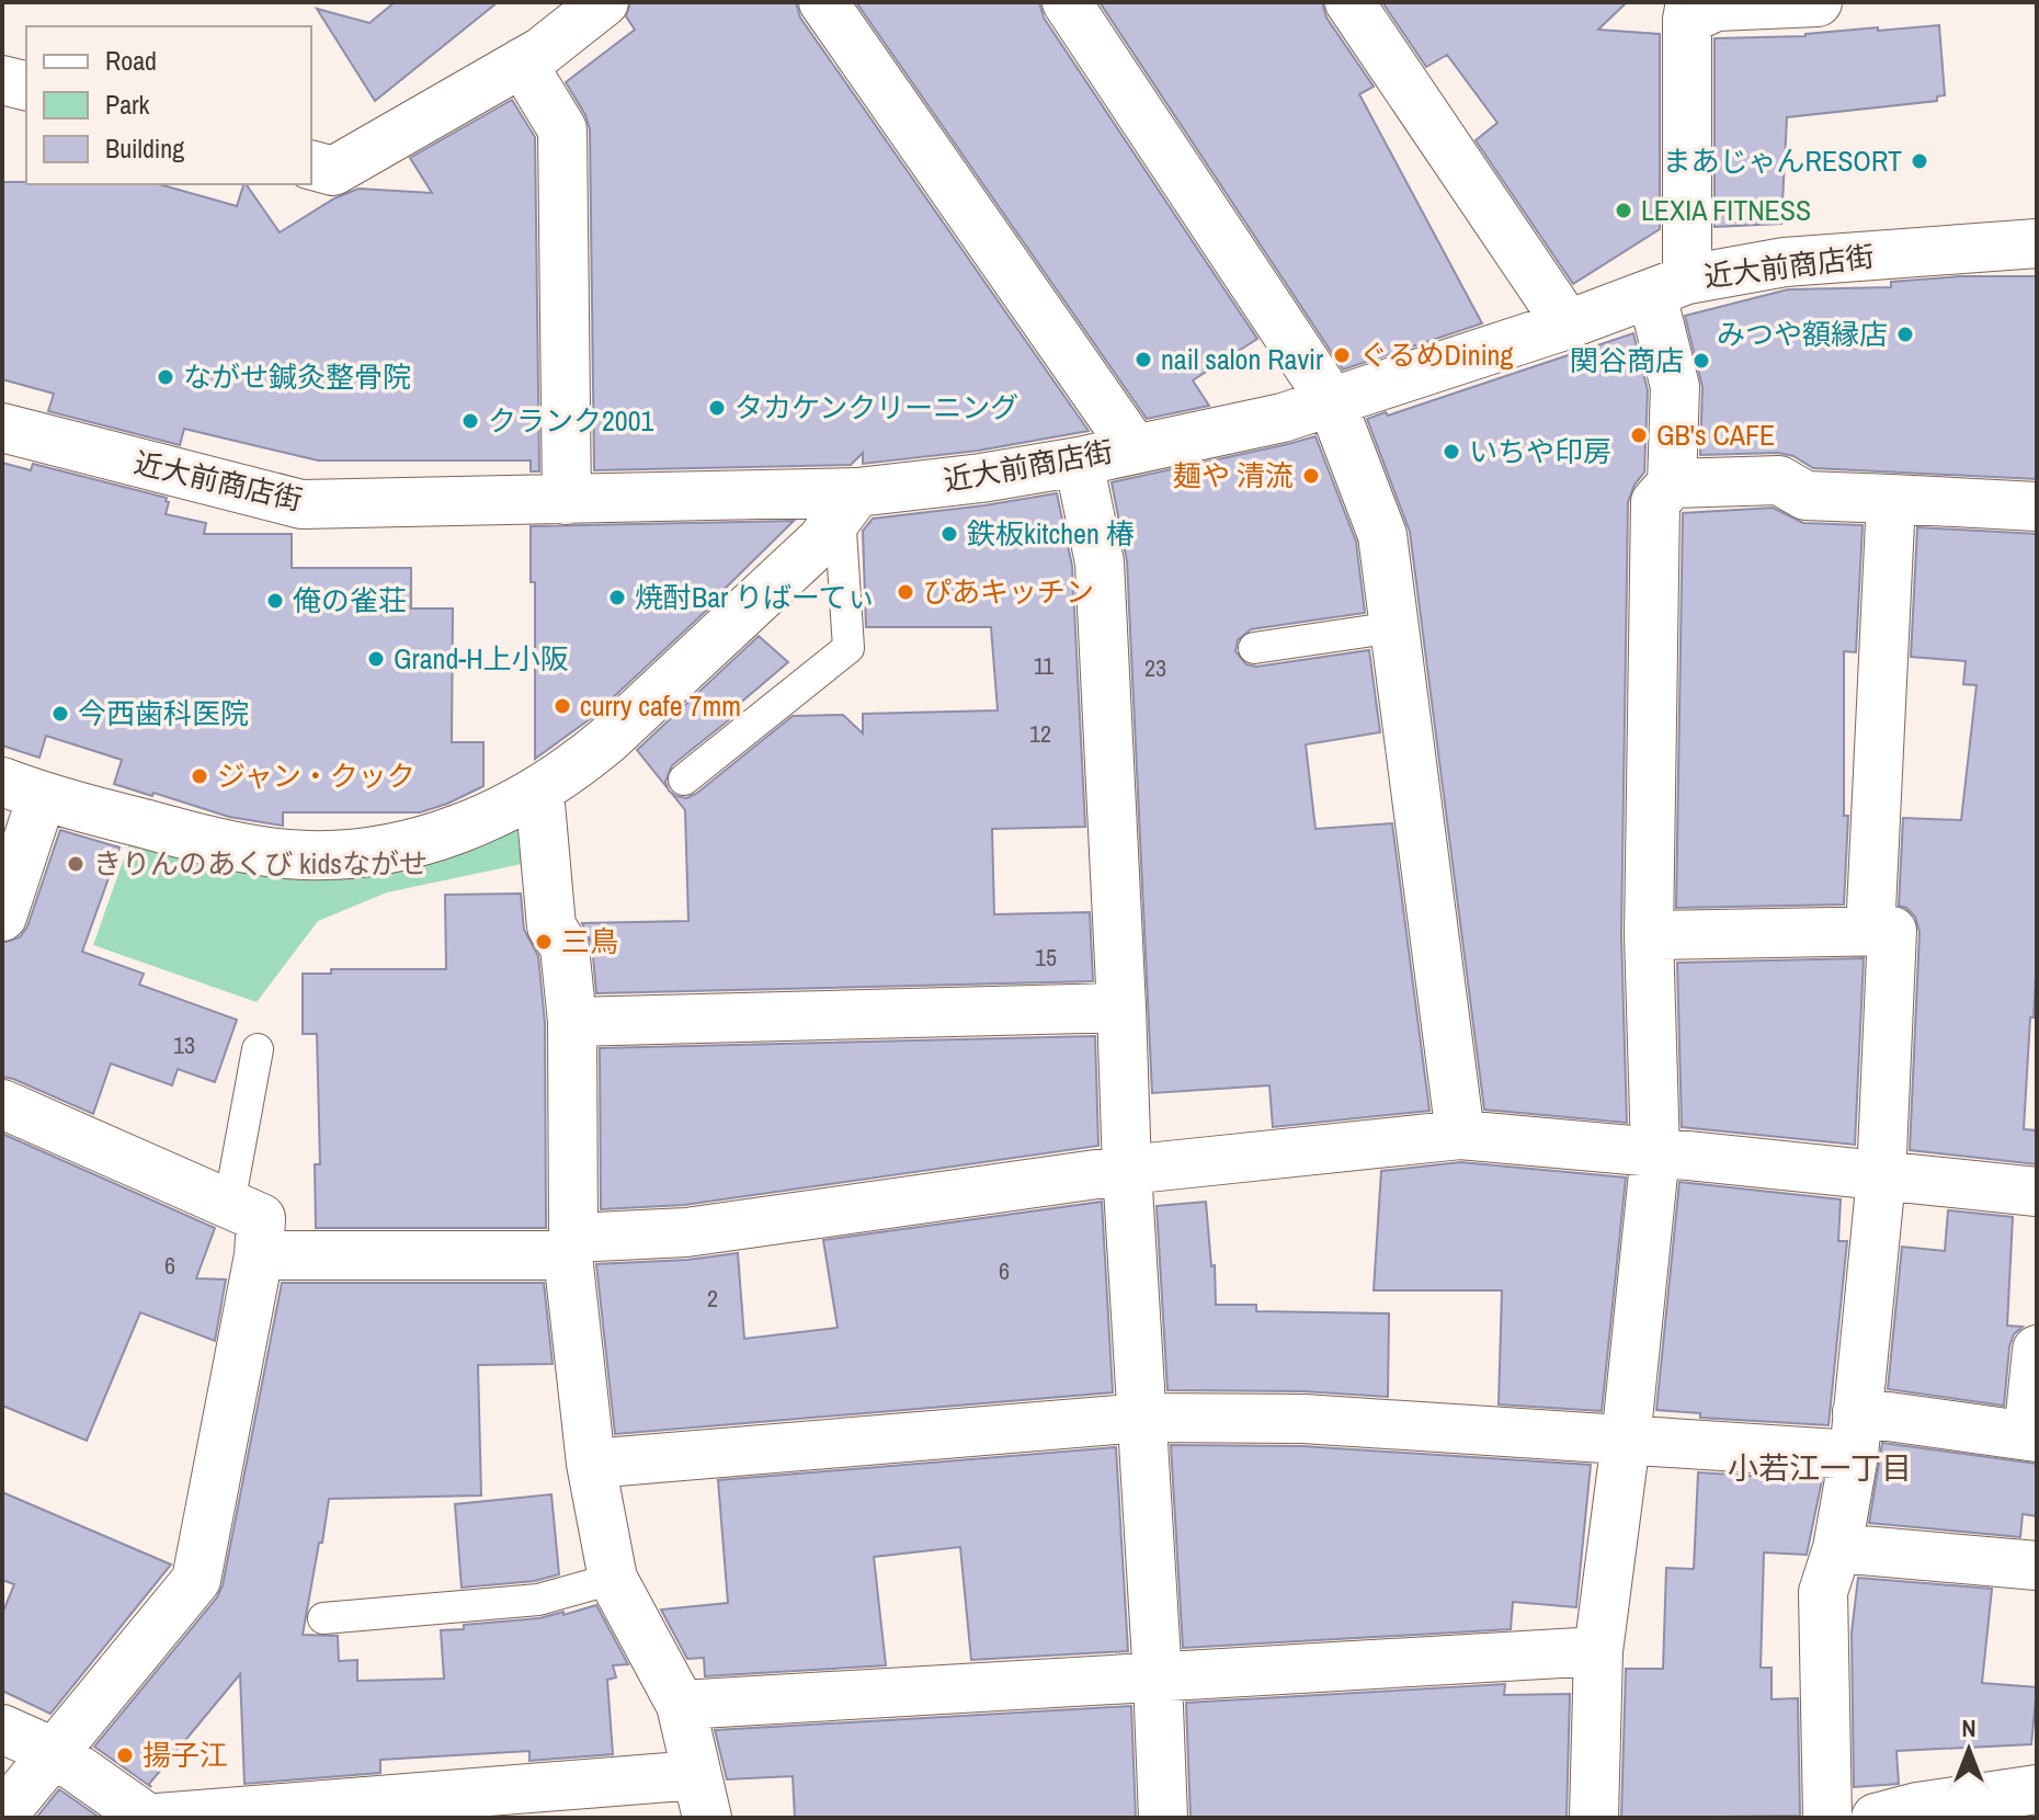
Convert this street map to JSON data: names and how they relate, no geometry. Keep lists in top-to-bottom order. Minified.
{"streets":{"street":["近大前商店街"]},"districts":["小若江一丁目"],"places":["まあじゃんRESORT","LEXIA FITNESS","みつや額縁店","ぐるめDining","nail salon Ravir","関谷商店","ながせ鍼灸整骨院","タカケンクリーニング","クランク2001","GB's CAFE","いちや印房","麺や 清流","鉄板kitchen 椿","ぴあキッチン","焼酎Bar りばーてぃ","俺の雀荘","Grand-H上小阪","curry cafe 7mm","今西歯科医院","ジャン・クック","きりんのあくび kidsながせ","三鳥","揚子江"],"house_numbers":["11","23","12","15","13","6","6","2"],"legend":["Road","Park","Building"],"north":"top"}
